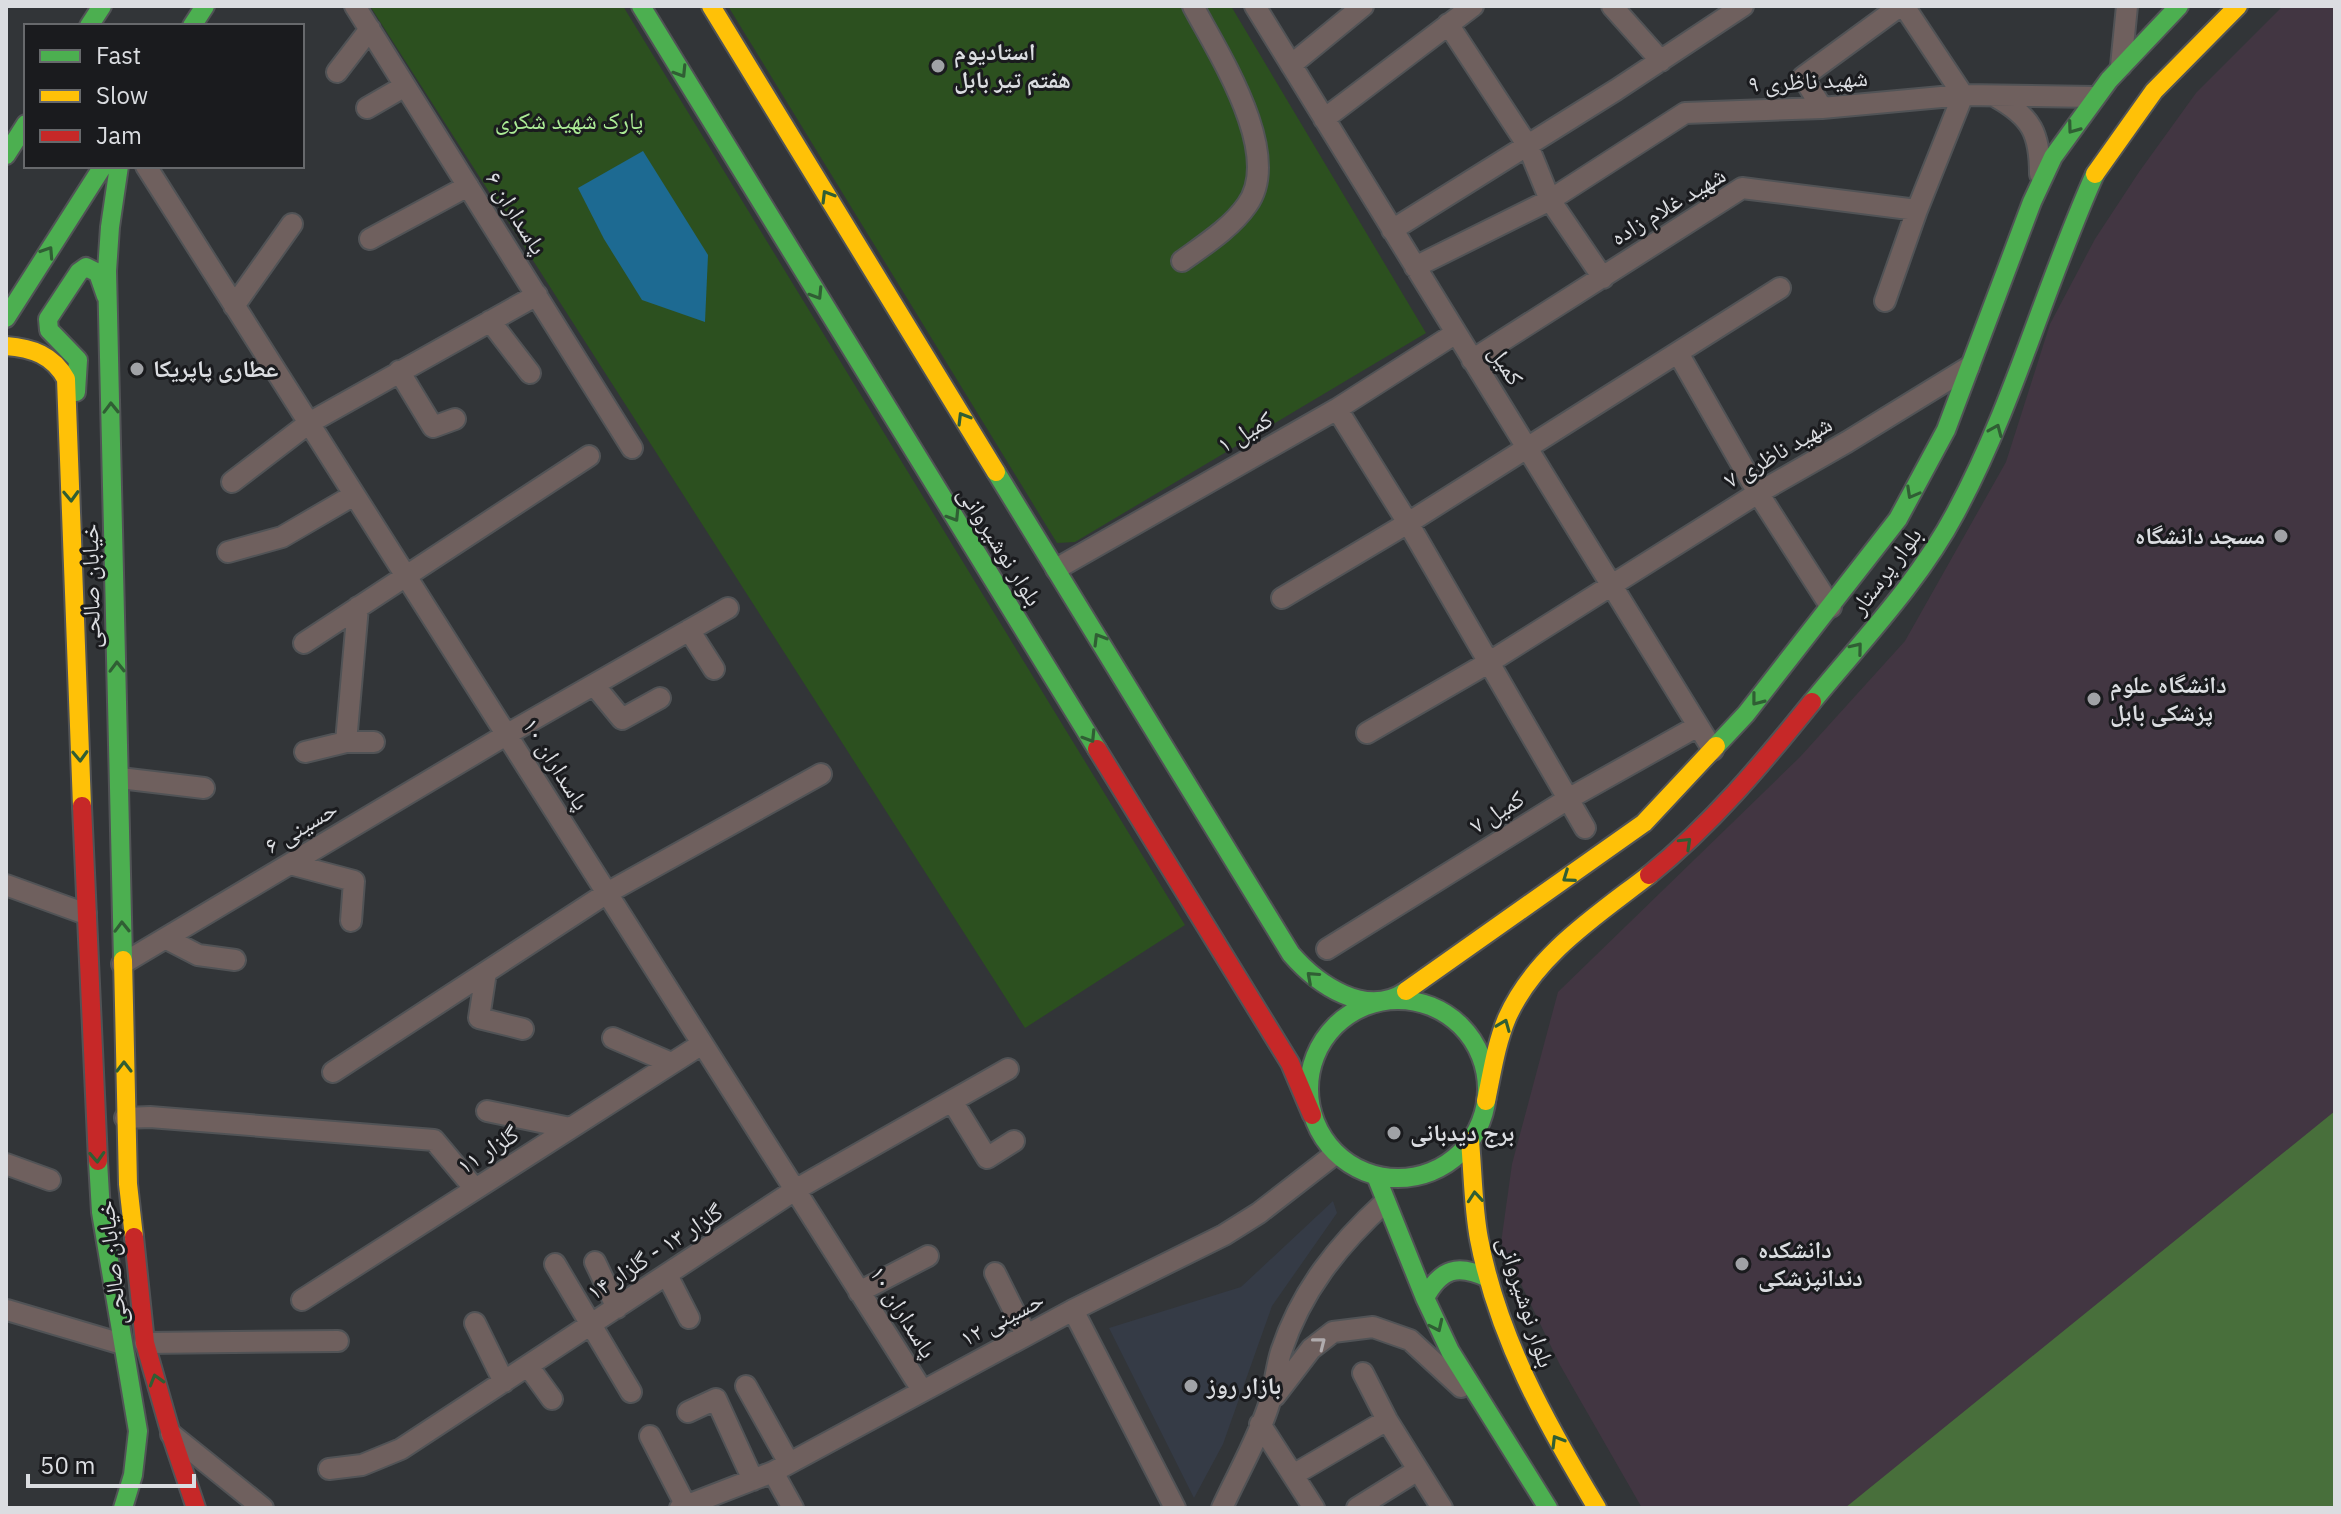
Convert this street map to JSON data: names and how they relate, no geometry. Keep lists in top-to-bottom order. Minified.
{"streets":{"main road":["بلوار نوشیروانی","بلوار پرستار","خیابان صالحی","خيابان صالحی"],"street":["شهید ناظری ۹","شهید غلام زاده","پاسداران ۶","کمیل","کمیل ۱","شهید ناظری ۷","پاسداران ١٠","کمیل ۷","حسینی ۶","گلزار ١١","گلزار ۱۳ - گلزار ۱۴","حسینی ۱۲"]},"crossings":[["شهید ناظری ۹","کمیل"],["شهید ناظری ۹","بلوار پرستار"],["شهید غلام زاده","کمیل"],["کمیل","کمیل ۱"],["کمیل","شهید ناظری ۷"],["کمیل","بلوار پرستار"],["کمیل","کمیل ۷"],["کمیل ۱","بلوار نوشیروانی"],["شهید ناظری ۷","بلوار پرستار"],["بلوار نوشیروانی","بلوار پرستار"],["بلوار نوشیروانی","حسینی ۱۲"],["بلوار پرستار","حسینی ۱۲"],["خیابان صالحی","حسینی ۶"],["خیابان صالحی","خيابان صالحی"],["پاسداران ١٠","حسینی ۶"],["پاسداران ١٠","گلزار ١١"],["پاسداران ١٠","گلزار ۱۳ - گلزار ۱۴"],["پاسداران ١٠","حسینی ۱۲"]],"parks":["پارک شهید شکری"],"places":["استادیوم هفتم تیر بابل","عطاری پاپریکا","مسجد دانشگاه","دانشگاه علوم پزشکی بابل","برج دیدبانی","دانشکده دندانپزشکی","بازار روز"],"legend":["Fast","Slow","Jam"],"scale_bar":"50 m"}
